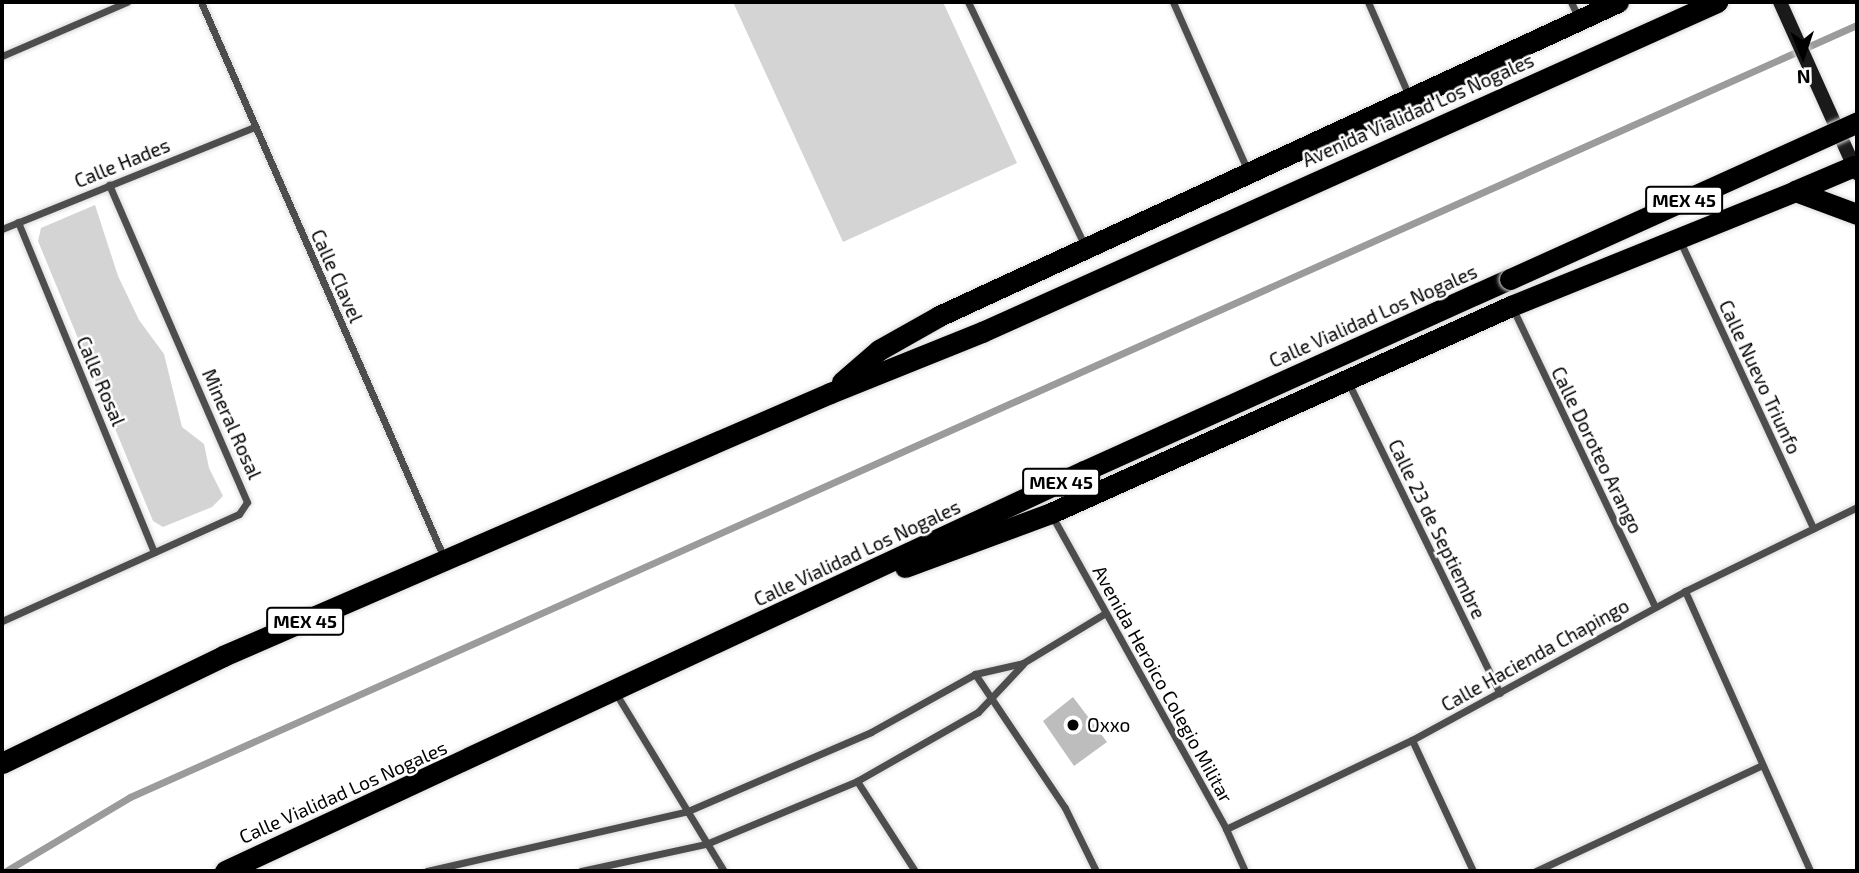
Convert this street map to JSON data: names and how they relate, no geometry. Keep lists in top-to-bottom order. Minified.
{"streets":{"highway":["Avenida Vialidad Los Nogales","MEX 45","Calle Vialidad Los Nogales"],"street":["Calle Hades","Calle Clavel","Calle Nuevo Triunfo","Calle Rosal","Mineral Rosal","Calle Doroteo Arango","Calle 23 de Septiembre","Calle Hacienda Chapingo","Avenida Heroico Colegio Militar"]},"crossings":[["Avenida Vialidad Los Nogales","MEX 45"],["Calle Hades","Calle Clavel"],["Calle Hades","Calle Rosal"],["Calle Hades","Mineral Rosal"],["MEX 45","Calle Clavel"],["Calle Nuevo Triunfo","Calle Hacienda Chapingo"],["Calle Rosal","Mineral Rosal"],["Calle Doroteo Arango","Calle Hacienda Chapingo"],["Calle 23 de Septiembre","Calle Hacienda Chapingo"],["Calle Hacienda Chapingo","Avenida Heroico Colegio Militar"]],"places":["Oxxo"],"north":"bottom"}
